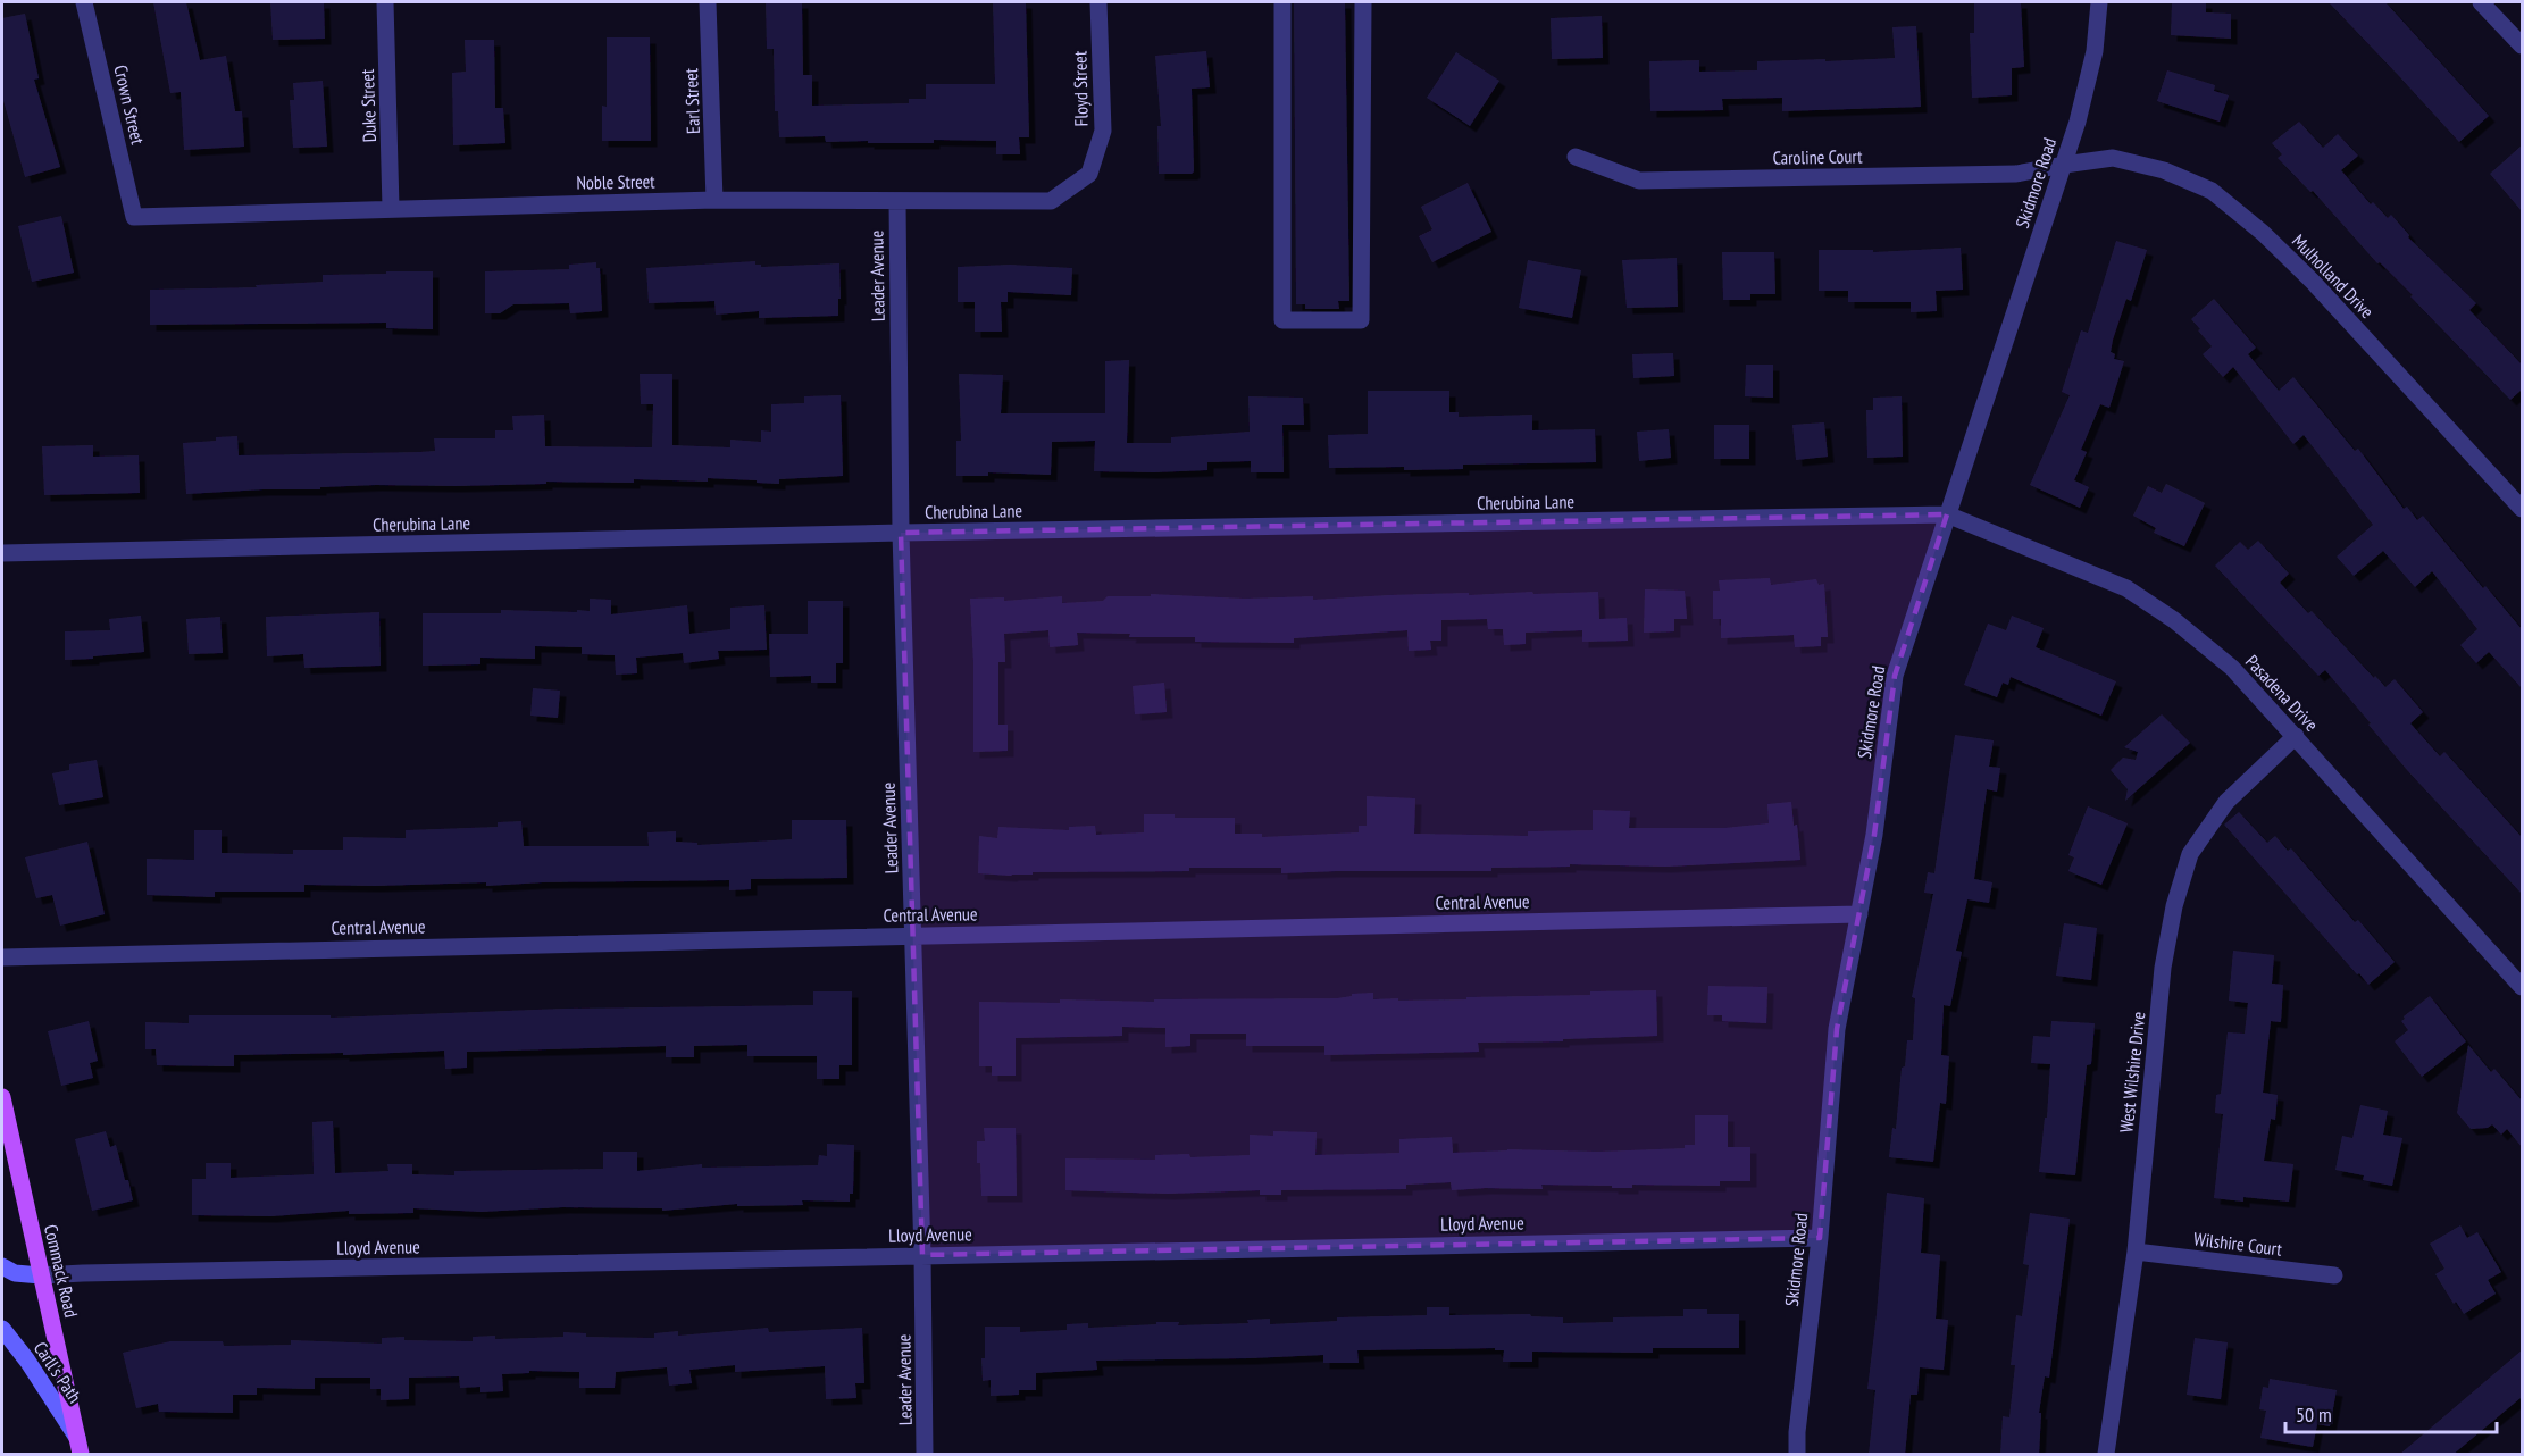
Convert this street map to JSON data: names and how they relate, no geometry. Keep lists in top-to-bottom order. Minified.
{"streets":{"main road":["Commack Road"],"street":["Floyd Street","Earl Street","Crown Street","Duke Street","Caroline Court","Noble Street","Skidmore Road","Leader Avenue","Mulholland Drive","Cherubina Lane","Pasadena Drive","Central Avenue","West Wilshire Drive","Lloyd Avenue","Wilshire Court","Carll's Path"]},"crossings":[["Floyd Street","Noble Street"],["Earl Street","Noble Street"],["Crown Street","Noble Street"],["Duke Street","Noble Street"],["Caroline Court","Skidmore Road"],["Caroline Court","Mulholland Drive"],["Noble Street","Leader Avenue"],["Skidmore Road","Mulholland Drive"],["Skidmore Road","Cherubina Lane"],["Skidmore Road","Pasadena Drive"],["Skidmore Road","Central Avenue"],["Skidmore Road","Lloyd Avenue"],["Leader Avenue","Cherubina Lane"],["Leader Avenue","Central Avenue"],["Leader Avenue","Lloyd Avenue"],["Cherubina Lane","Pasadena Drive"],["Pasadena Drive","West Wilshire Drive"],["West Wilshire Drive","Wilshire Court"],["Lloyd Avenue","Commack Road"],["Commack Road","Carll's Path"]],"scale_bar":"50 m"}
